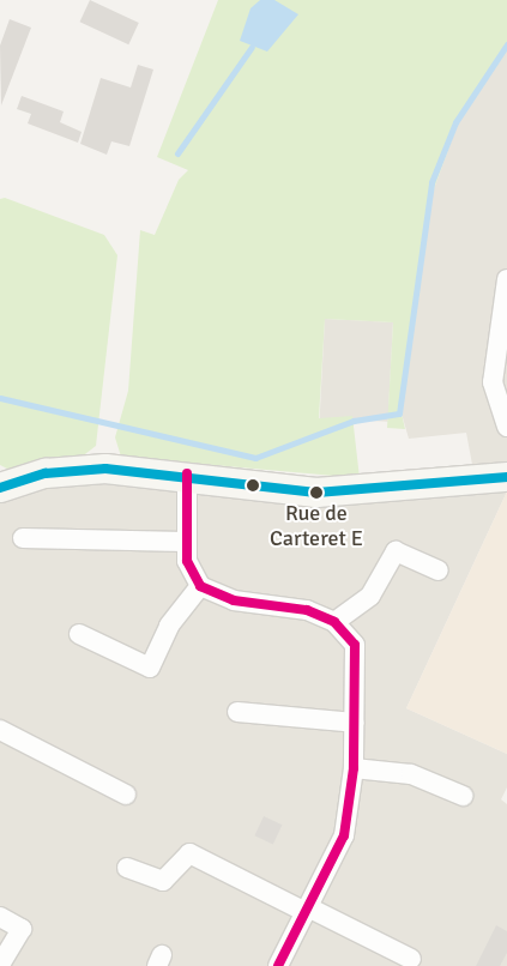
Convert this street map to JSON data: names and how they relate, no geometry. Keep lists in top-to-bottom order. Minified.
{"places":["Rue de Carteret E"]}
